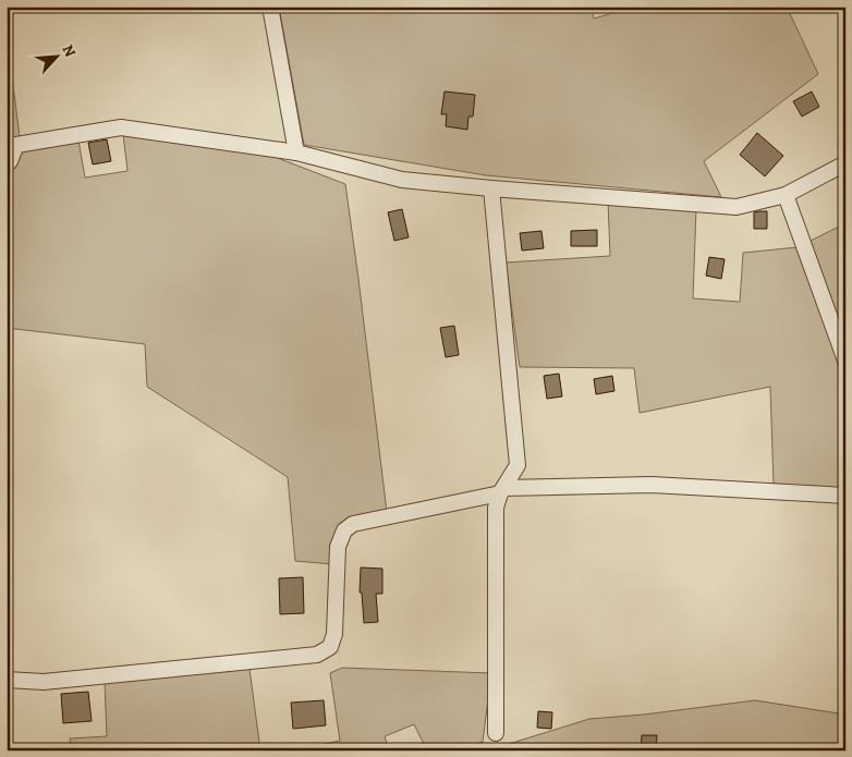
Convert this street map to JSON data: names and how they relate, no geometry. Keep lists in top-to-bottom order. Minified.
{"north":"top right"}
